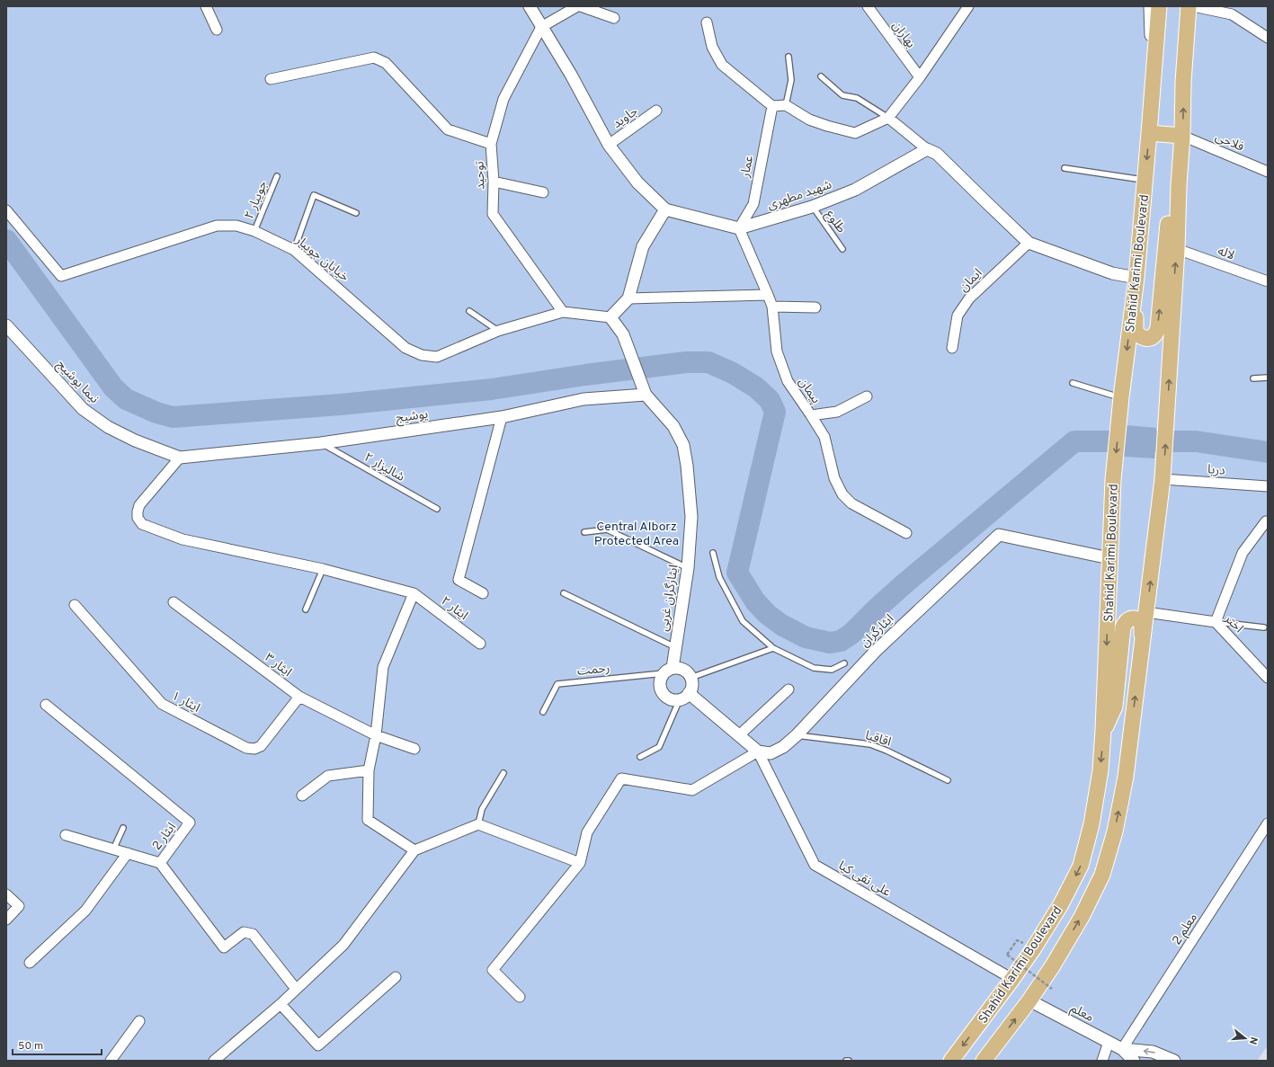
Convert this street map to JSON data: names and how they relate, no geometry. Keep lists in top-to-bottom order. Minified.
{"streets":{"main road":["Shahid Karimi Boulevard"],"street":["بهاران","جاوید","فلاحی","عمار","توحید","شهید مطهری","لاله","خیابان جویبار","ایمان","نیما یوشیج","پیمان","یوشیج","دریا","ایثارگران غربی","ایثار ۲","اختر","ایثارگران","ایثار ۳","ایثار ۱","ایثار 2","علی نقی کیا","معلم 2","معلم"],"lane":["جویبار ۲","طلوع","شالیزار ۲","رحمت","اقاقیا"]},"crossings":[["عمار","شهید مطهری"],["عمار","پیمان"],["توحید","خیابان جویبار"],["شهید مطهری","طلوع"],["شهید مطهری","پیمان"],["جویبار ۲","خیابان جویبار"],["لاله","Shahid Karimi Boulevard"],["Shahid Karimi Boulevard","دریا"],["Shahid Karimi Boulevard","اختر"],["Shahid Karimi Boulevard","ایثارگران"],["Shahid Karimi Boulevard","علی نقی کیا"],["Shahid Karimi Boulevard","معلم"],["نیما یوشیج","یوشیج"],["یوشیج","شالیزار ۲"],["یوشیج","ایثارگران غربی"],["ایثارگران غربی","رحمت"],["ایثارگران","اقاقیا"],["ایثارگران","علی نقی کیا"],["ایثار ۳","ایثار ۱"],["معلم 2","معلم"]],"parks":["Central Alborz Protected Area"],"scale_bar":"50 m","north":"right"}
